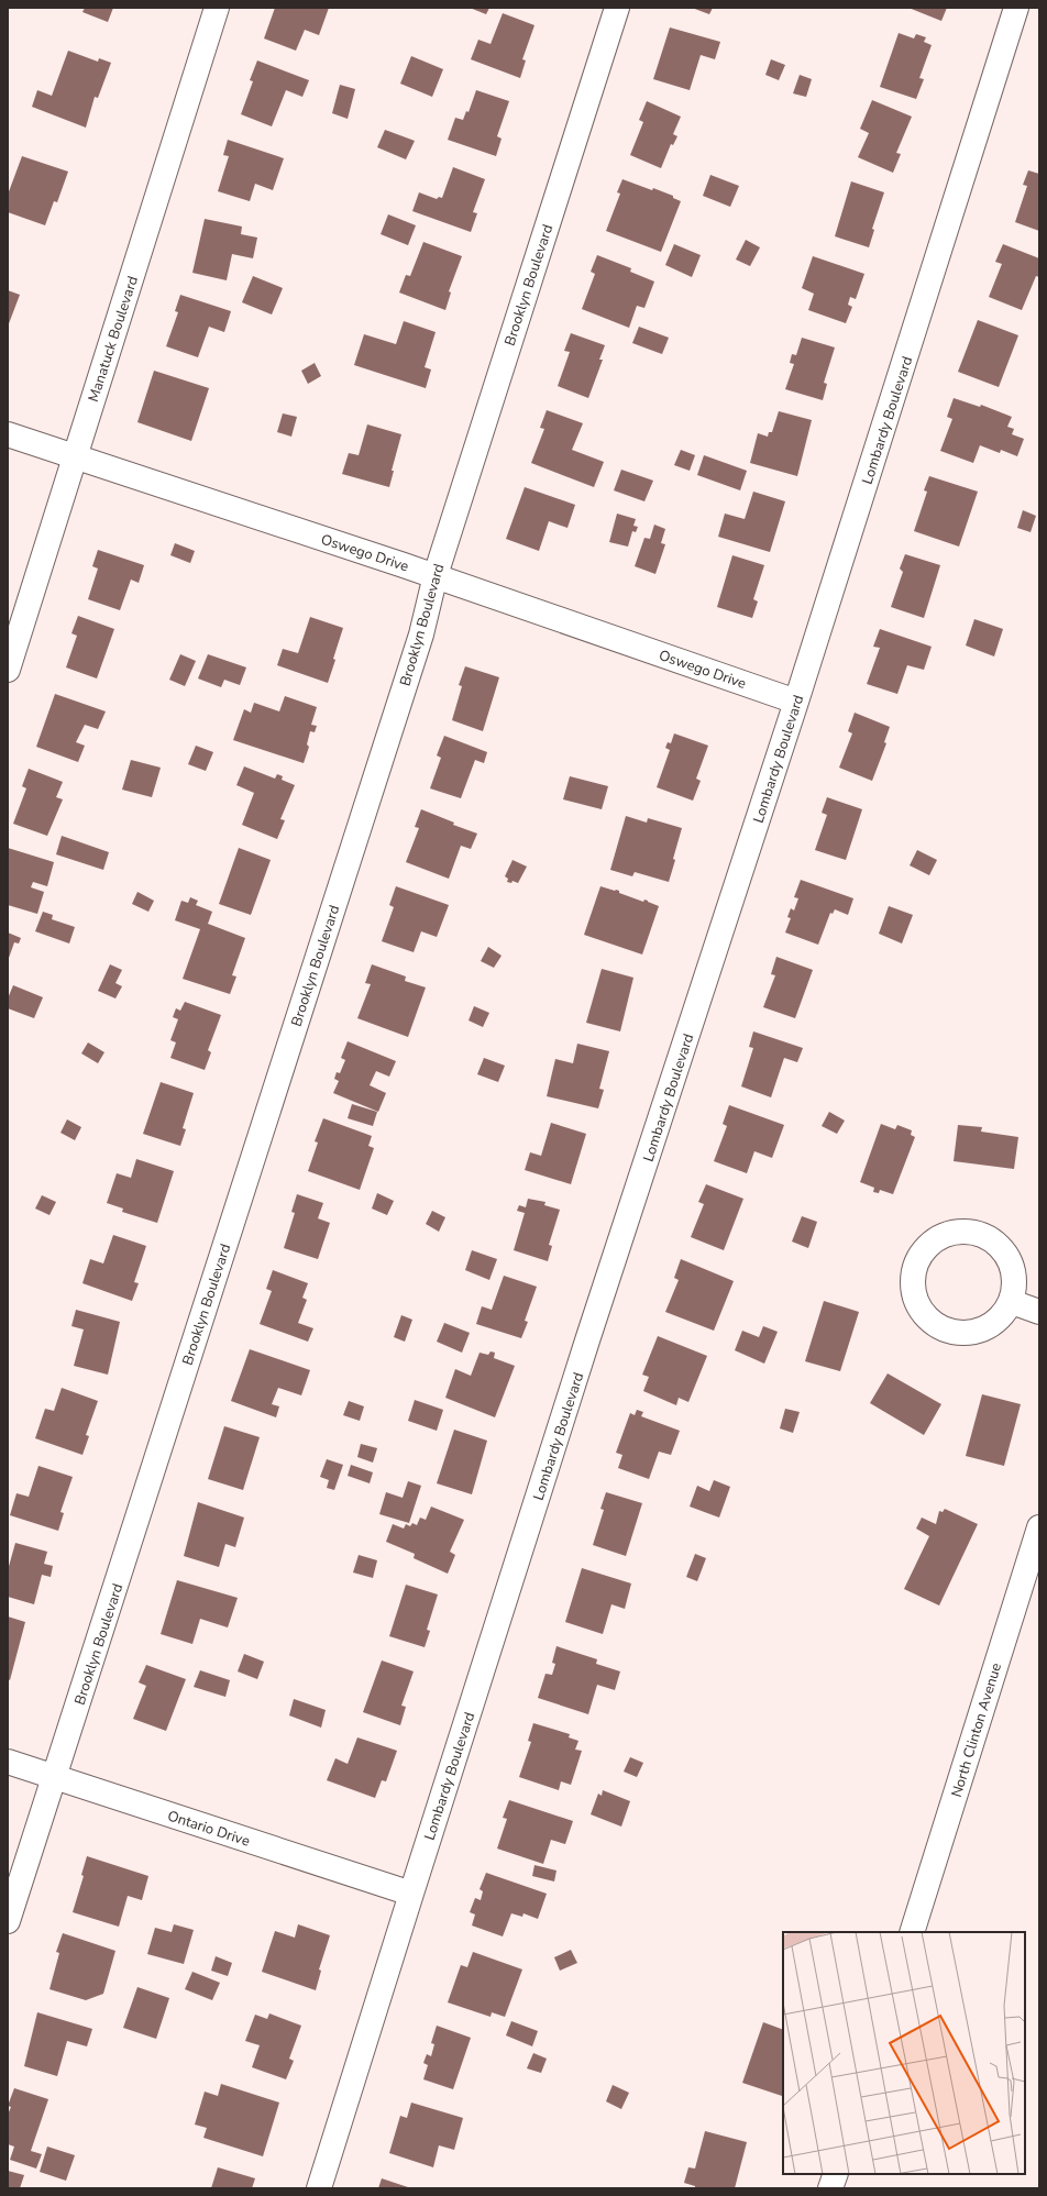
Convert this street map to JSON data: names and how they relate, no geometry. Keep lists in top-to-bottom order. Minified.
{"streets":{"street":["Brooklyn Boulevard","Manatuck Boulevard","Lombardy Boulevard","Oswego Drive","North Clinton Avenue","Ontario Drive"]},"crossings":[["Brooklyn Boulevard","Oswego Drive"],["Brooklyn Boulevard","Ontario Drive"],["Manatuck Boulevard","Oswego Drive"],["Lombardy Boulevard","Oswego Drive"],["Lombardy Boulevard","Ontario Drive"]]}
